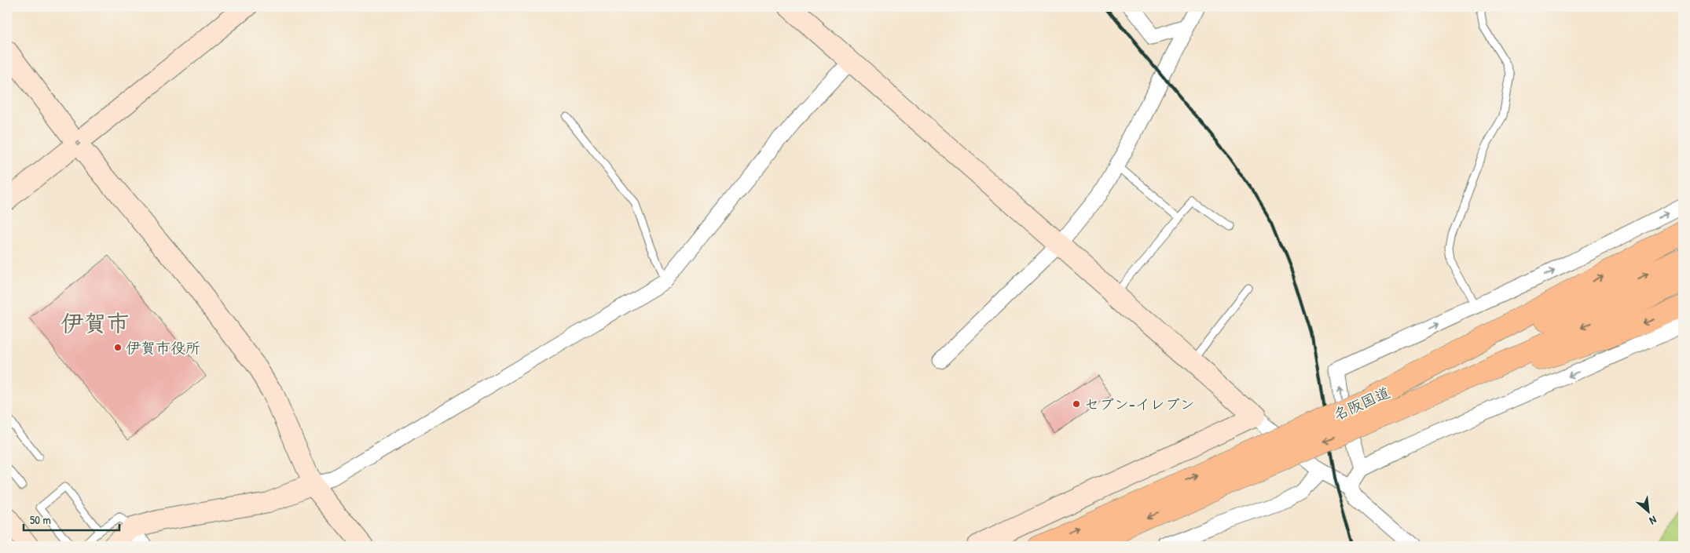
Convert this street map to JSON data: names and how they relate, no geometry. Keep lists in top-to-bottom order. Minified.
{"streets":{"highway":["名阪国道"]},"districts":["伊賀市"],"places":["伊賀市役所","セブン-イレブン"],"scale_bar":"50 m","north":"bottom right"}
